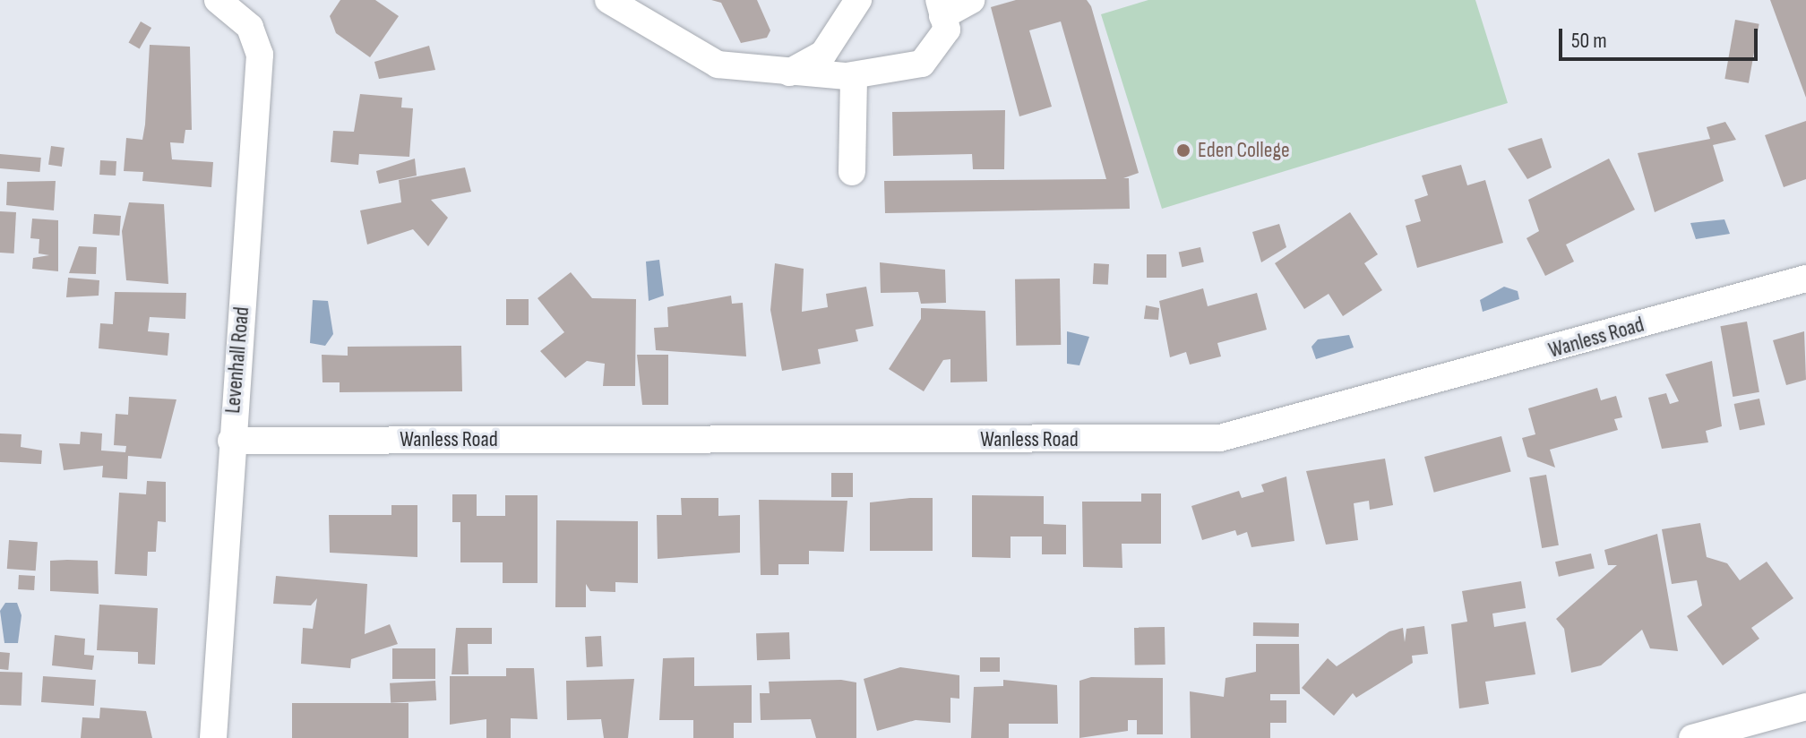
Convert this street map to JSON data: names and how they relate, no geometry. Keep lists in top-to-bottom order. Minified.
{"streets":{"street":["Wanless Road","Levenhall Road"]},"crossings":[["Wanless Road","Levenhall Road"]],"places":["Eden College"],"scale_bar":"50 m"}
